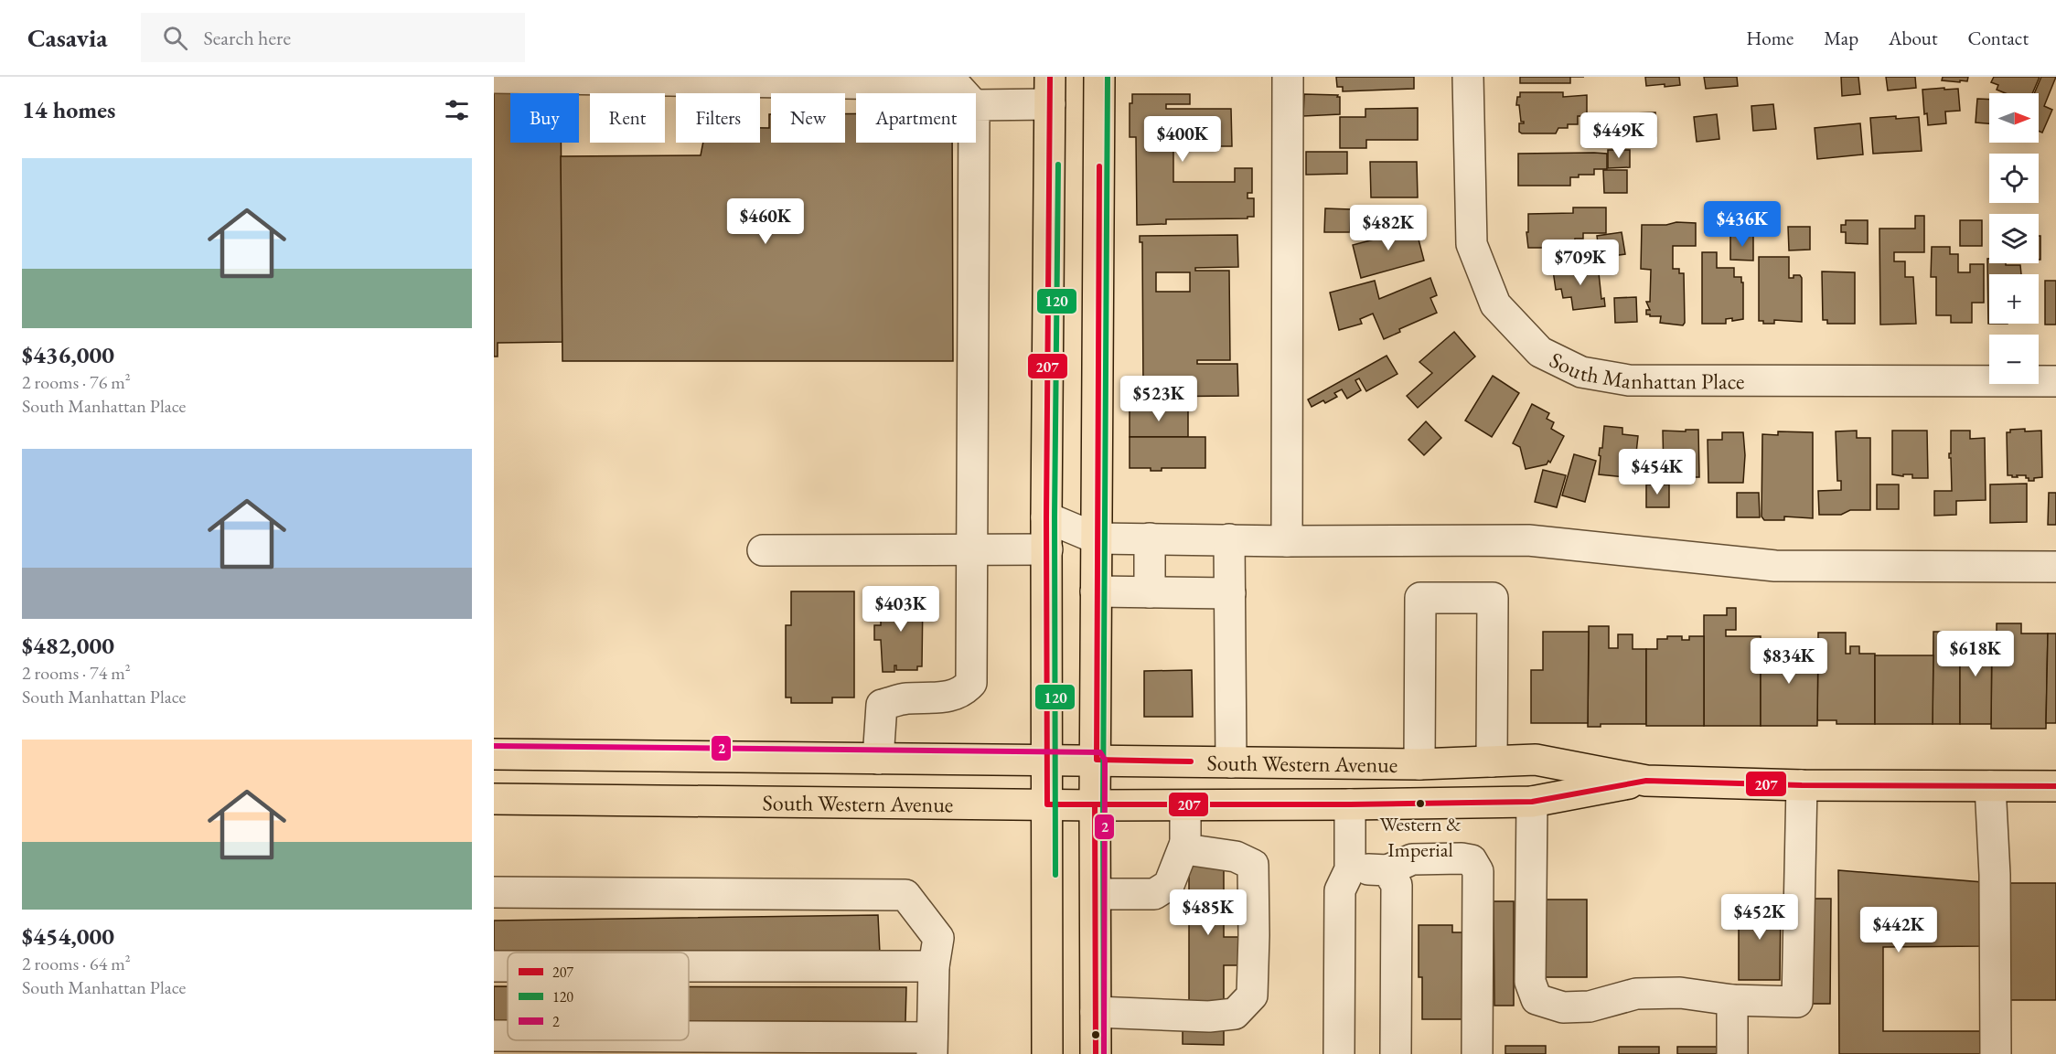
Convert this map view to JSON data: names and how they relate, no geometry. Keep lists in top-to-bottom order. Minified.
{"streets":{"main road":["South Western Avenue"],"street":["South Manhattan Place"]},"places":["Western & Imperial"],"lines":["transit line 207","transit line 120","transit line 2"],"legend":["207","120","2"],"north":"right","page":{"header":"Casavia","search":"Search here","nav":["Home","Map","About","Contact"],"heading":"14 homes","map_buttons":["+","−"],"chip":["Buy","Rent","Filters","New","Apartment"],"price":["$449K","$400K","$460K","$436K","$482K","$709K","$523K","$454K","$403K","$618K","$834K","$485K","$452K","$442K"],"list":[{"name":"$436,000","note":"2 rooms · 76 m² · South Manhattan Place"},{"name":"$482,000","note":"2 rooms · 74 m² · South Manhattan Place"},{"name":"$454,000","note":"2 rooms · 64 m² · South Manhattan Place"}]}}
